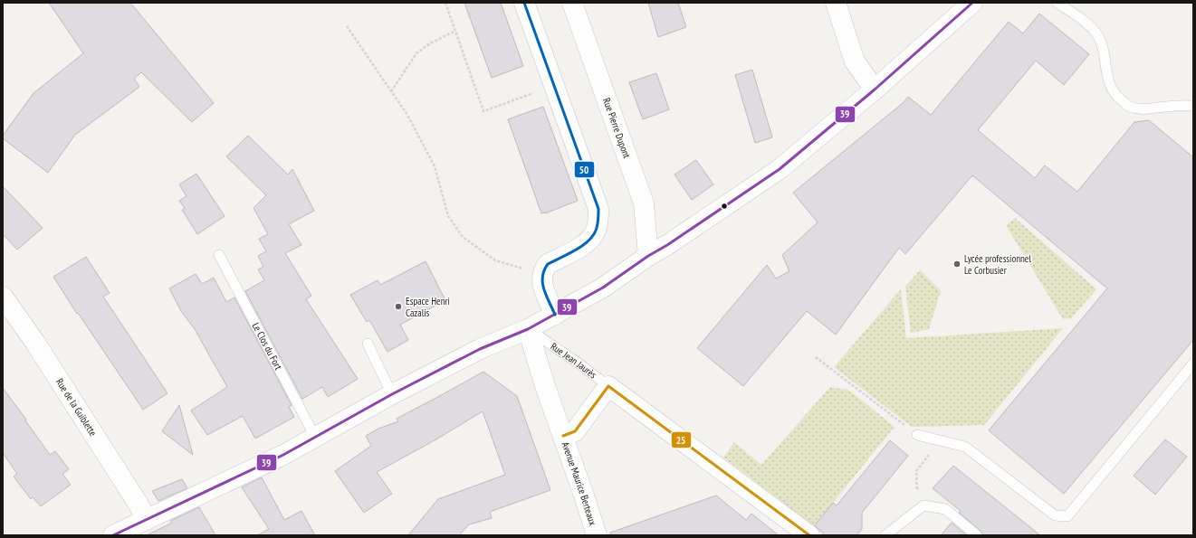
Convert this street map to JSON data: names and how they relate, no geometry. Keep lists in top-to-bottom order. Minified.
{"streets":{"street":["Rue Pierre Dupont","Rue Jean Jaurès","Rue de la Guiblette","Avenue Maurice Berteaux"],"lane":["Le Clos du Fort"]},"crossings":[["Rue Jean Jaurès","Avenue Maurice Berteaux"]],"places":["Lycée professionnel Le Corbusier","Espace Henri Cazalis"],"lines":["transit line 39","transit line 50","transit line 25"]}
